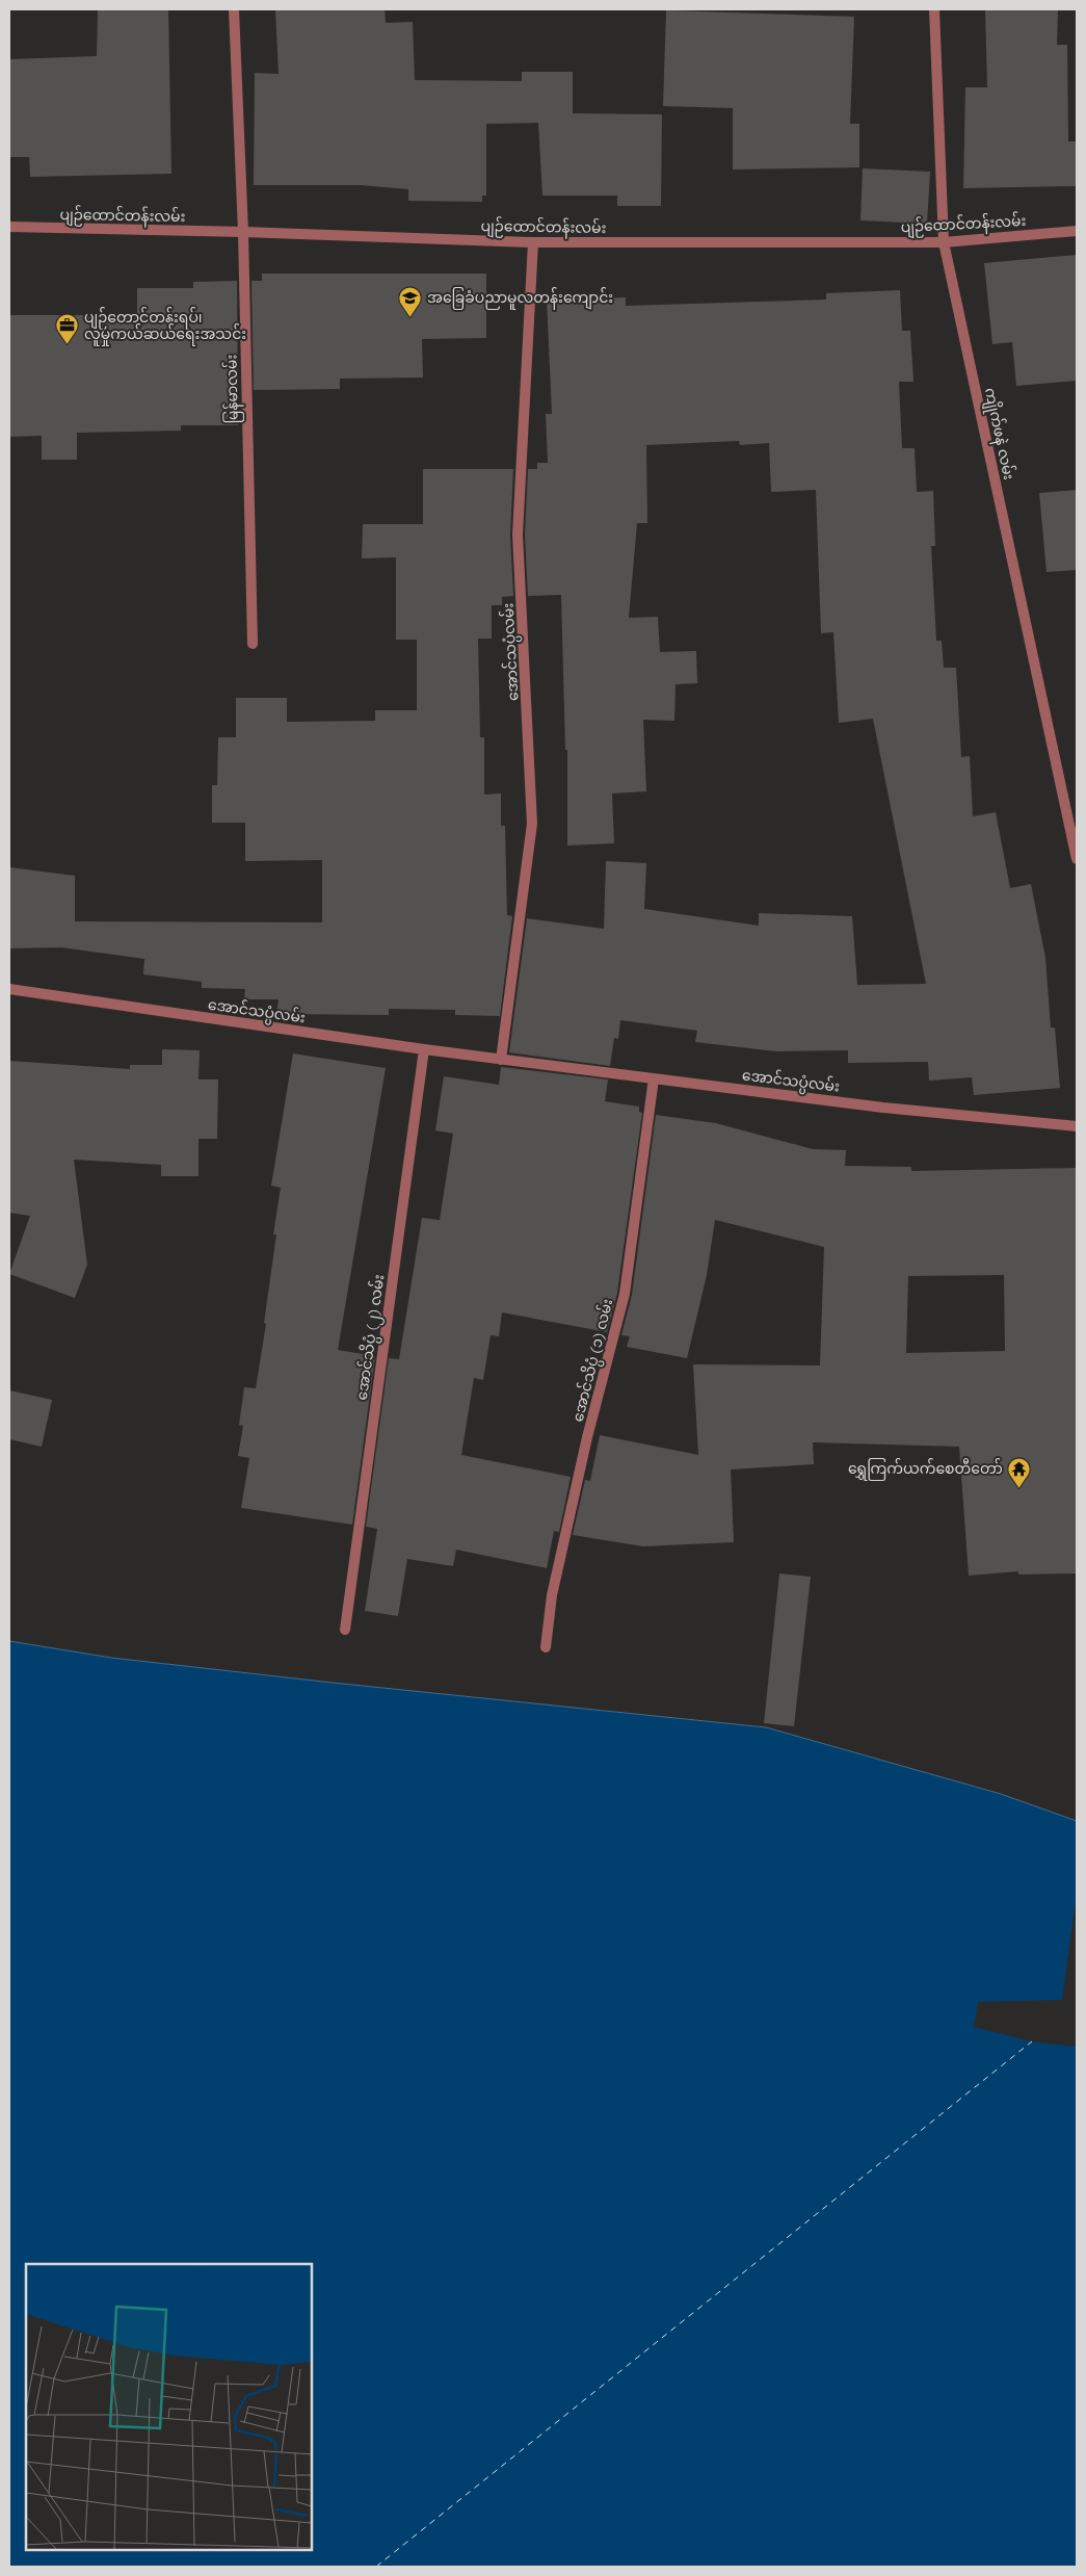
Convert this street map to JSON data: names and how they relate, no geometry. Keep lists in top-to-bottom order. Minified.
{"streets":{"street":["ပျဉ်ထောင်တန်းလမ်း","မြန်မာလမ်း","ကျိုက်ဖနဲ လမ်း","အောင်သပ္ပံလမ်း","အောင်သိပ္ပံ (၂) လမ်း","အောင်သိပ္ပံ (၁) လမ်း"]},"crossings":[["ပျဉ်ထောင်တန်းလမ်း","မြန်မာလမ်း"],["ပျဉ်ထောင်တန်းလမ်း","ကျိုက်ဖနဲ လမ်း"],["ပျဉ်ထောင်တန်းလမ်း","အောင်သပ္ပံလမ်း"],["အောင်သပ္ပံလမ်း","အောင်သိပ္ပံ (၂) လမ်း"],["အောင်သပ္ပံလမ်း","အောင်သိပ္ပံ (၁) လမ်း"]],"places":{"school or university":["အခြေခံပညာမူလတန်းကျောင်း"],"office":["ပျဉ်တောင်တန်းရပ်၊ လူမှုကယ်ဆယ်ရေးအသင်း"],"temple":["ရွှေကြက်ယက်စေတီတော်"]}}
